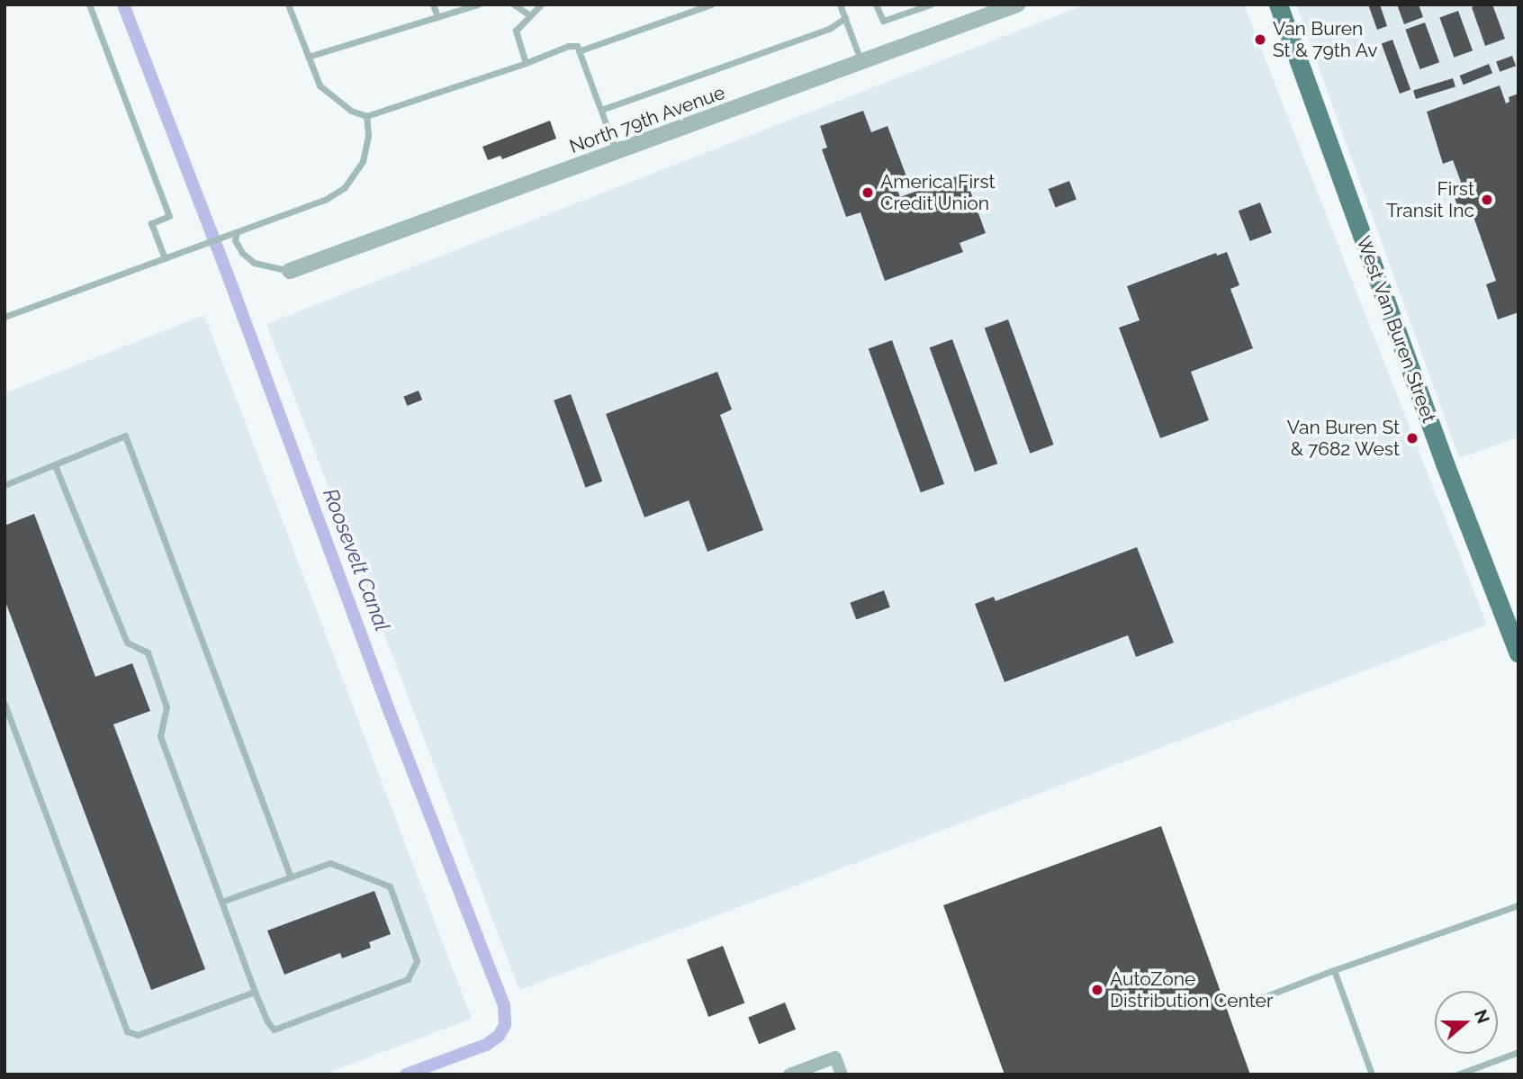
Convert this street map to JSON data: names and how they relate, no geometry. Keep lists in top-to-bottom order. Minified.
{"streets":{"main road":["West Van Buren Street"],"street":["North 79th Avenue"]},"water":["Roosevelt Canal"],"places":["Van Buren St & 79th Av","America First Credit Union","First Transit Inc","Van Buren St & 7682 West","AutoZone Distribution Center"],"north":"right"}
